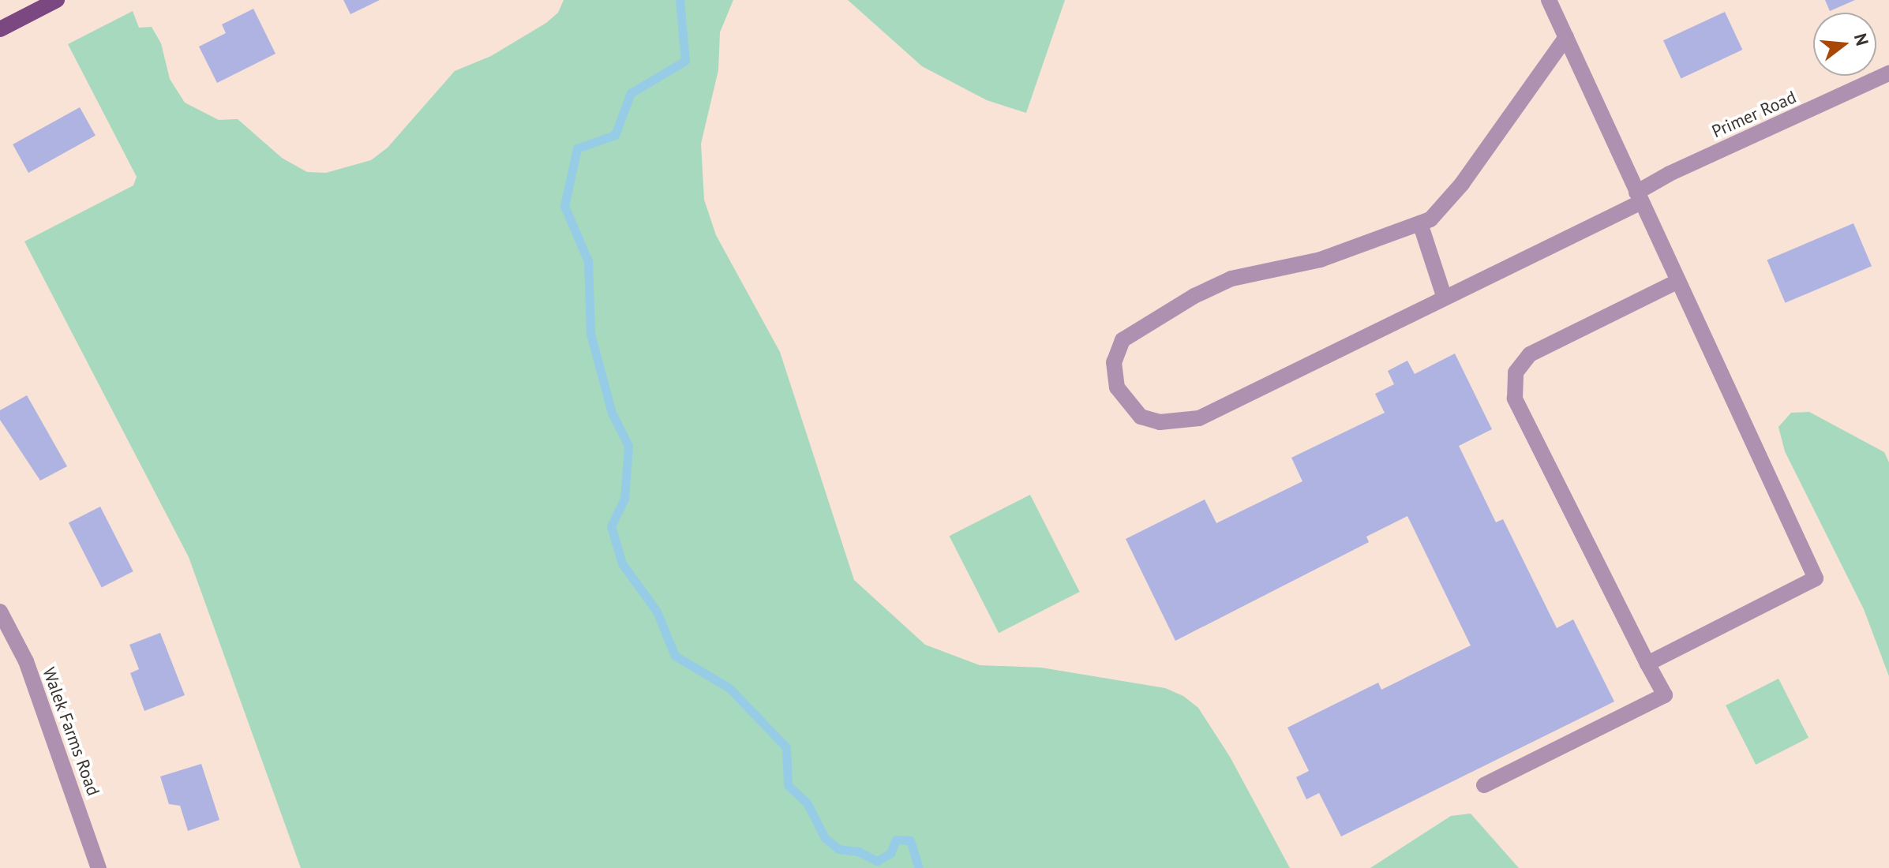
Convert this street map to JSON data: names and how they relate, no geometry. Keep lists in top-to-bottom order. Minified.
{"streets":{"street":["Primer Road","Walek Farms Road"]},"north":"right"}
